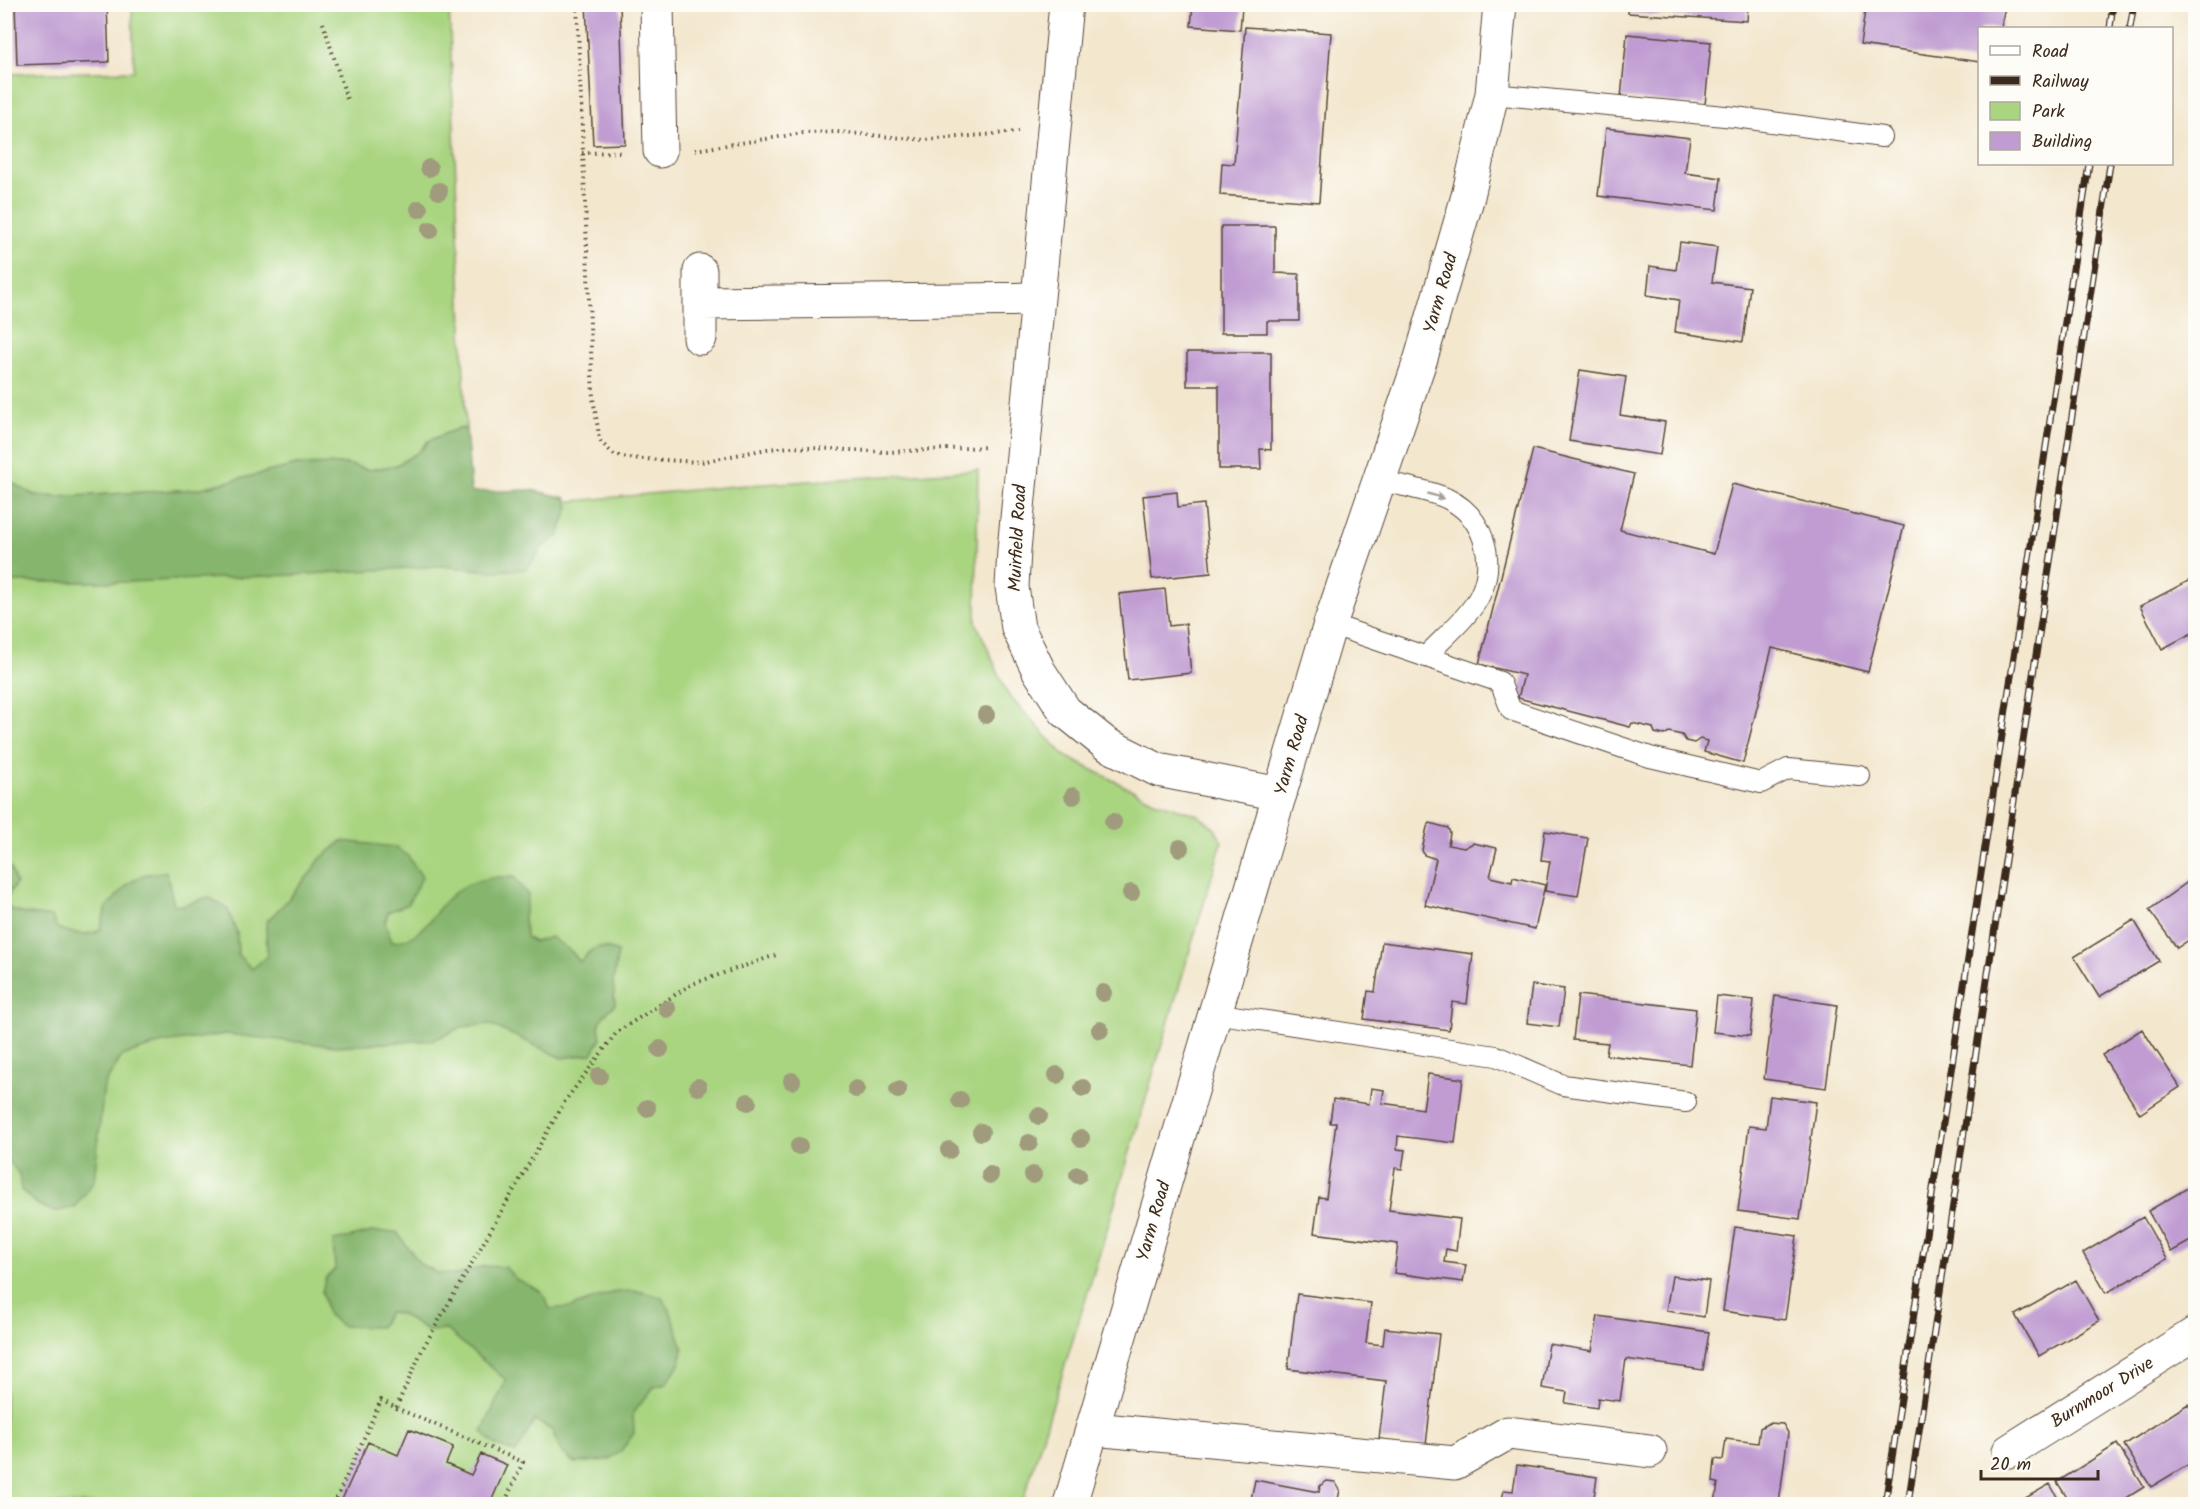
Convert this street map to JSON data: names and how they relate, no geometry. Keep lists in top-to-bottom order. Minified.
{"streets":{"street":["Yarm Road","Muirfield Road","Burnmoor Drive"]},"crossings":[["Yarm Road","Muirfield Road"]],"legend":["Road","Railway","Park","Building"],"scale_bar":"20 m"}
